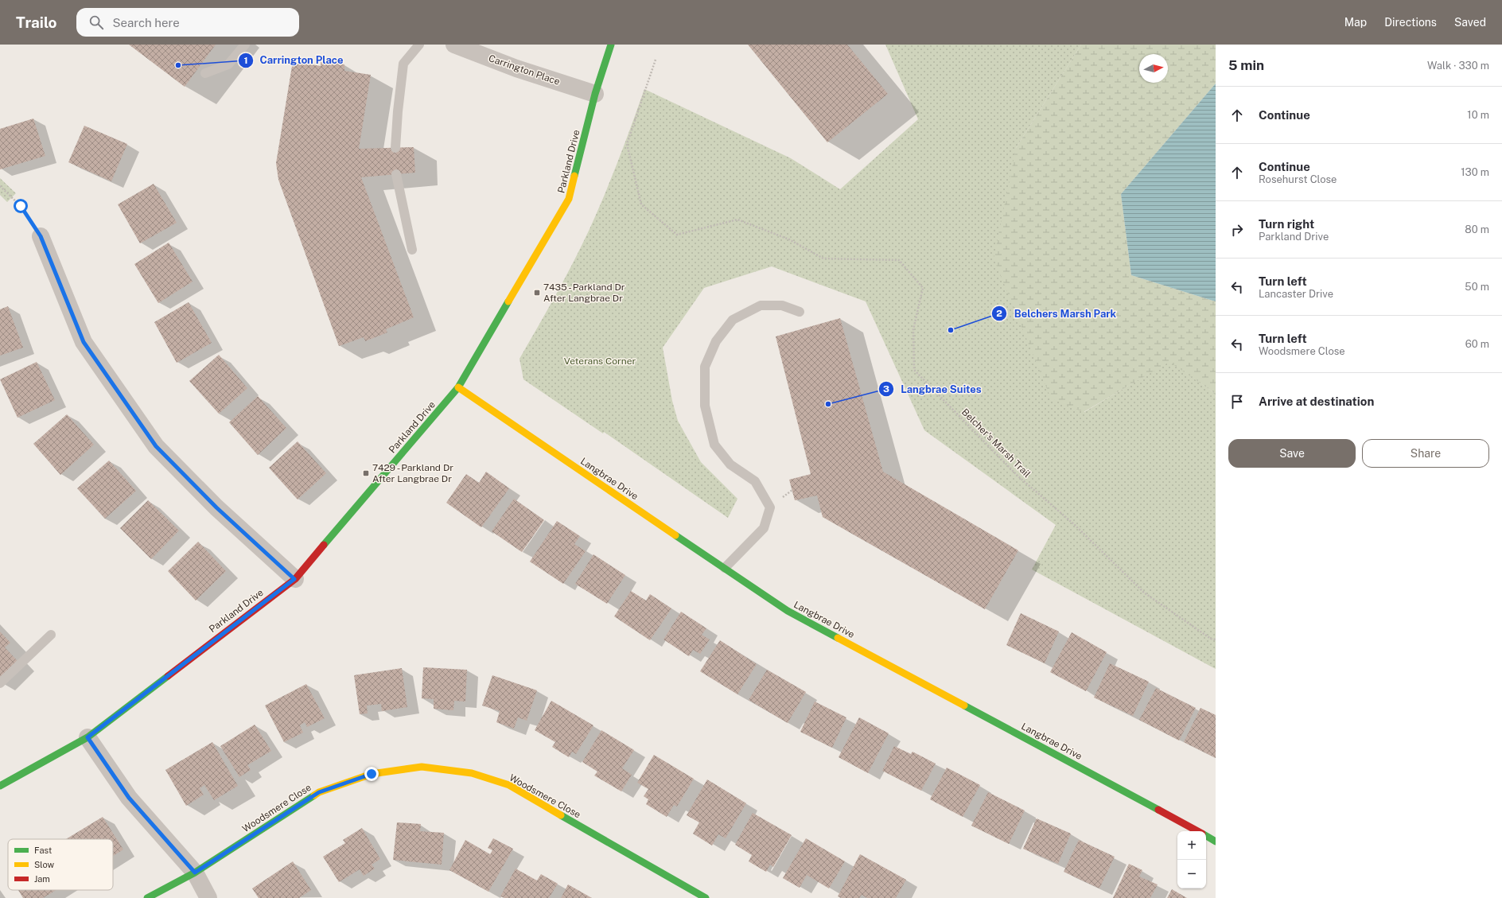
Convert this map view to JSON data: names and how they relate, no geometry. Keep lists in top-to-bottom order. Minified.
{"streets":{"street":["Carrington Place","Parkland Drive","Langbrae Drive","Woodsmere Close"],"path":["Belcher's Marsh Trail"]},"crossings":[["Carrington Place","Parkland Drive"],["Parkland Drive","Langbrae Drive"]],"parks":["Veterans Corner"],"places":{"other":["Carrington Place","Belchers Marsh Park","Langbrae Suites"],"transit":["7435 - Parkland Dr After Langbrae Dr","7429 - Parkland Dr After Langbrae Dr"]},"legend":["Fast","Slow","Jam"],"north":"right","page":{"header":"Trailo","search":"Search here","nav":["Map","Directions","Saved"],"heading":["5 min","Walk · 330 m"],"list":[["Continue","10 m"],["Continue","Rosehurst Close","130 m"],["Turn right","Parkland Drive","80 m"],["Turn left","Lancaster Drive","50 m"],["Turn left","Woodsmere Close","60 m"],"Arrive at destination"],"buttons":["Save","Share"],"map_buttons":["+","−"]}}
